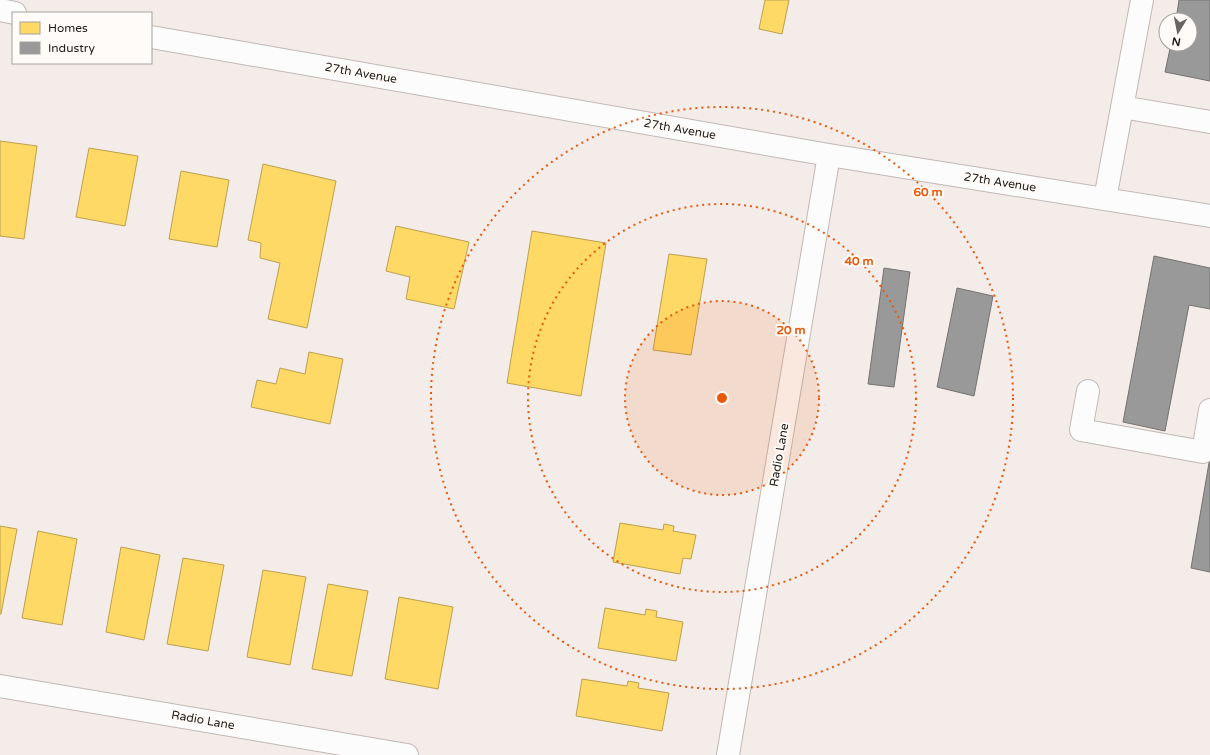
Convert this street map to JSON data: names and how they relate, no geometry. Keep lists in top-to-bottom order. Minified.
{"streets":{"street":["27th Avenue","Radio Lane"]},"crossings":[["27th Avenue","Radio Lane"]],"legend":["Homes","Industry"],"north":"bottom","rings":["60 m","40 m","20 m"]}
